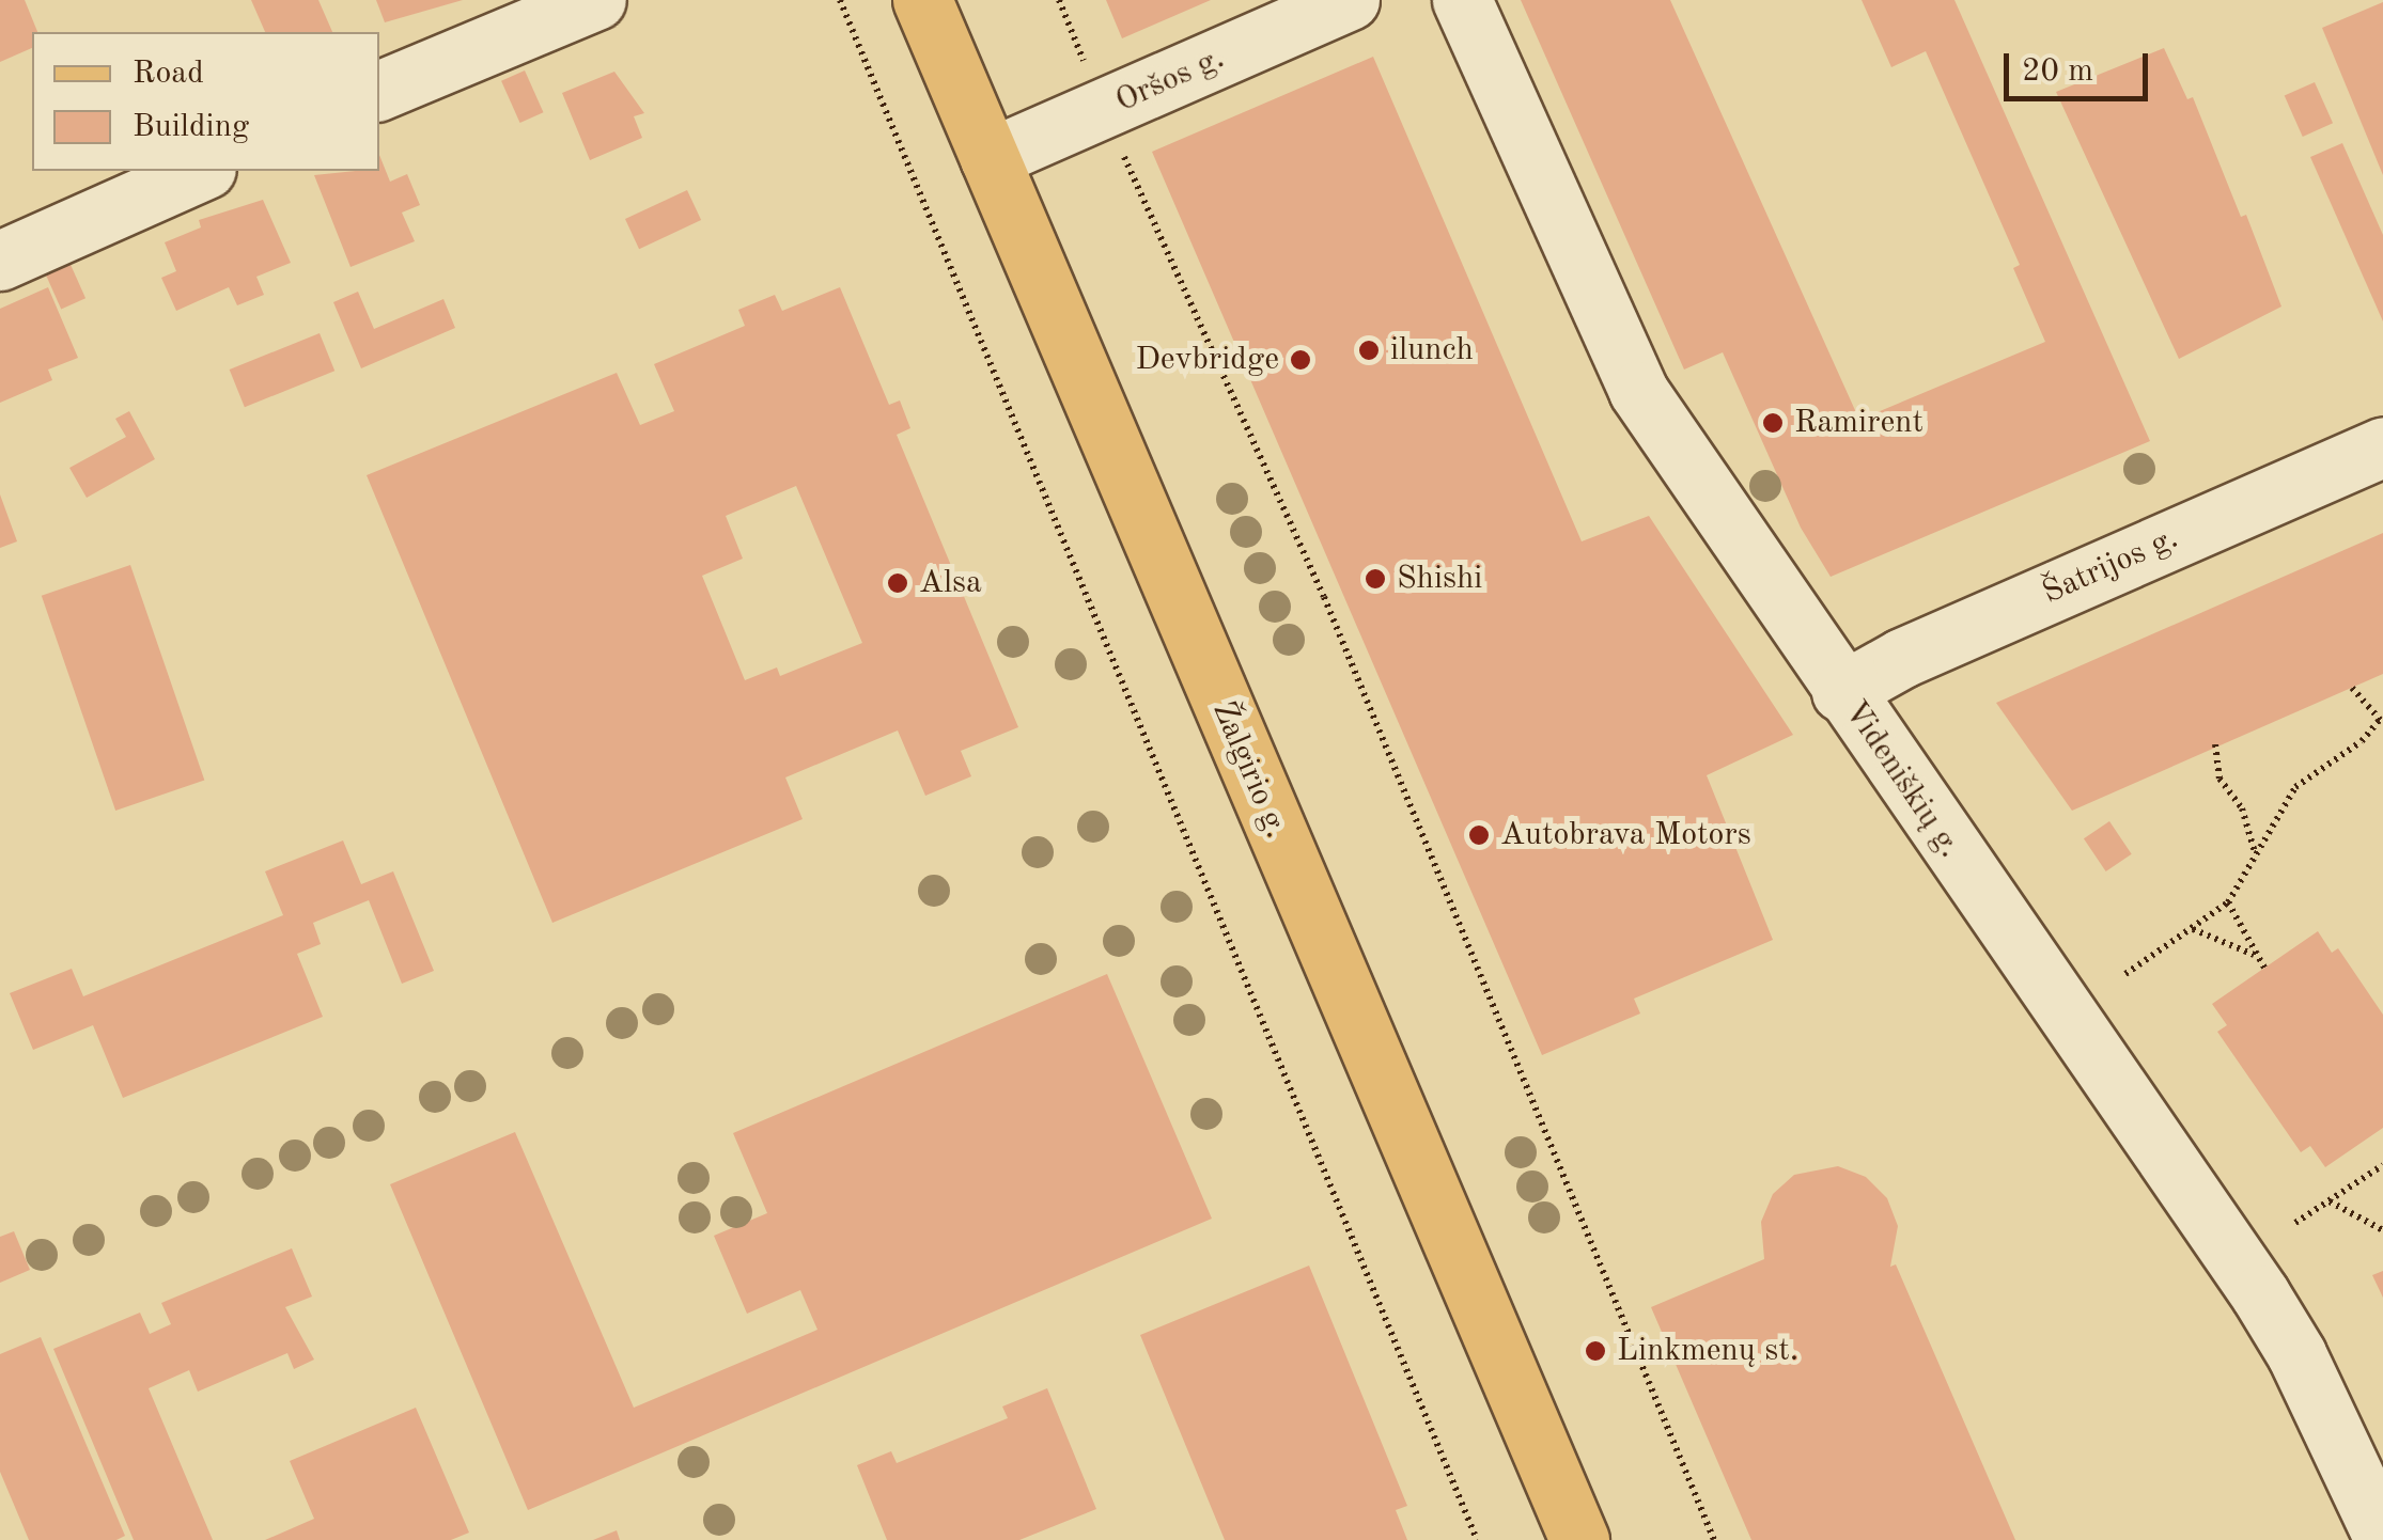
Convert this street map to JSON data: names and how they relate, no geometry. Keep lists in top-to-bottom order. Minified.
{"streets":{"main road":["Žalgirio g."],"street":["Oršos g.","Šatrijos g.","Videniškių g."]},"crossings":[["Oršos g.","Žalgirio g."],["Šatrijos g.","Videniškių g."]],"places":["ilunch","Devbridge","Ramirent","Shishi","Alsa","Autobrava Motors","Linkmenų st."],"legend":["Road","Building"],"scale_bar":"20 m"}
